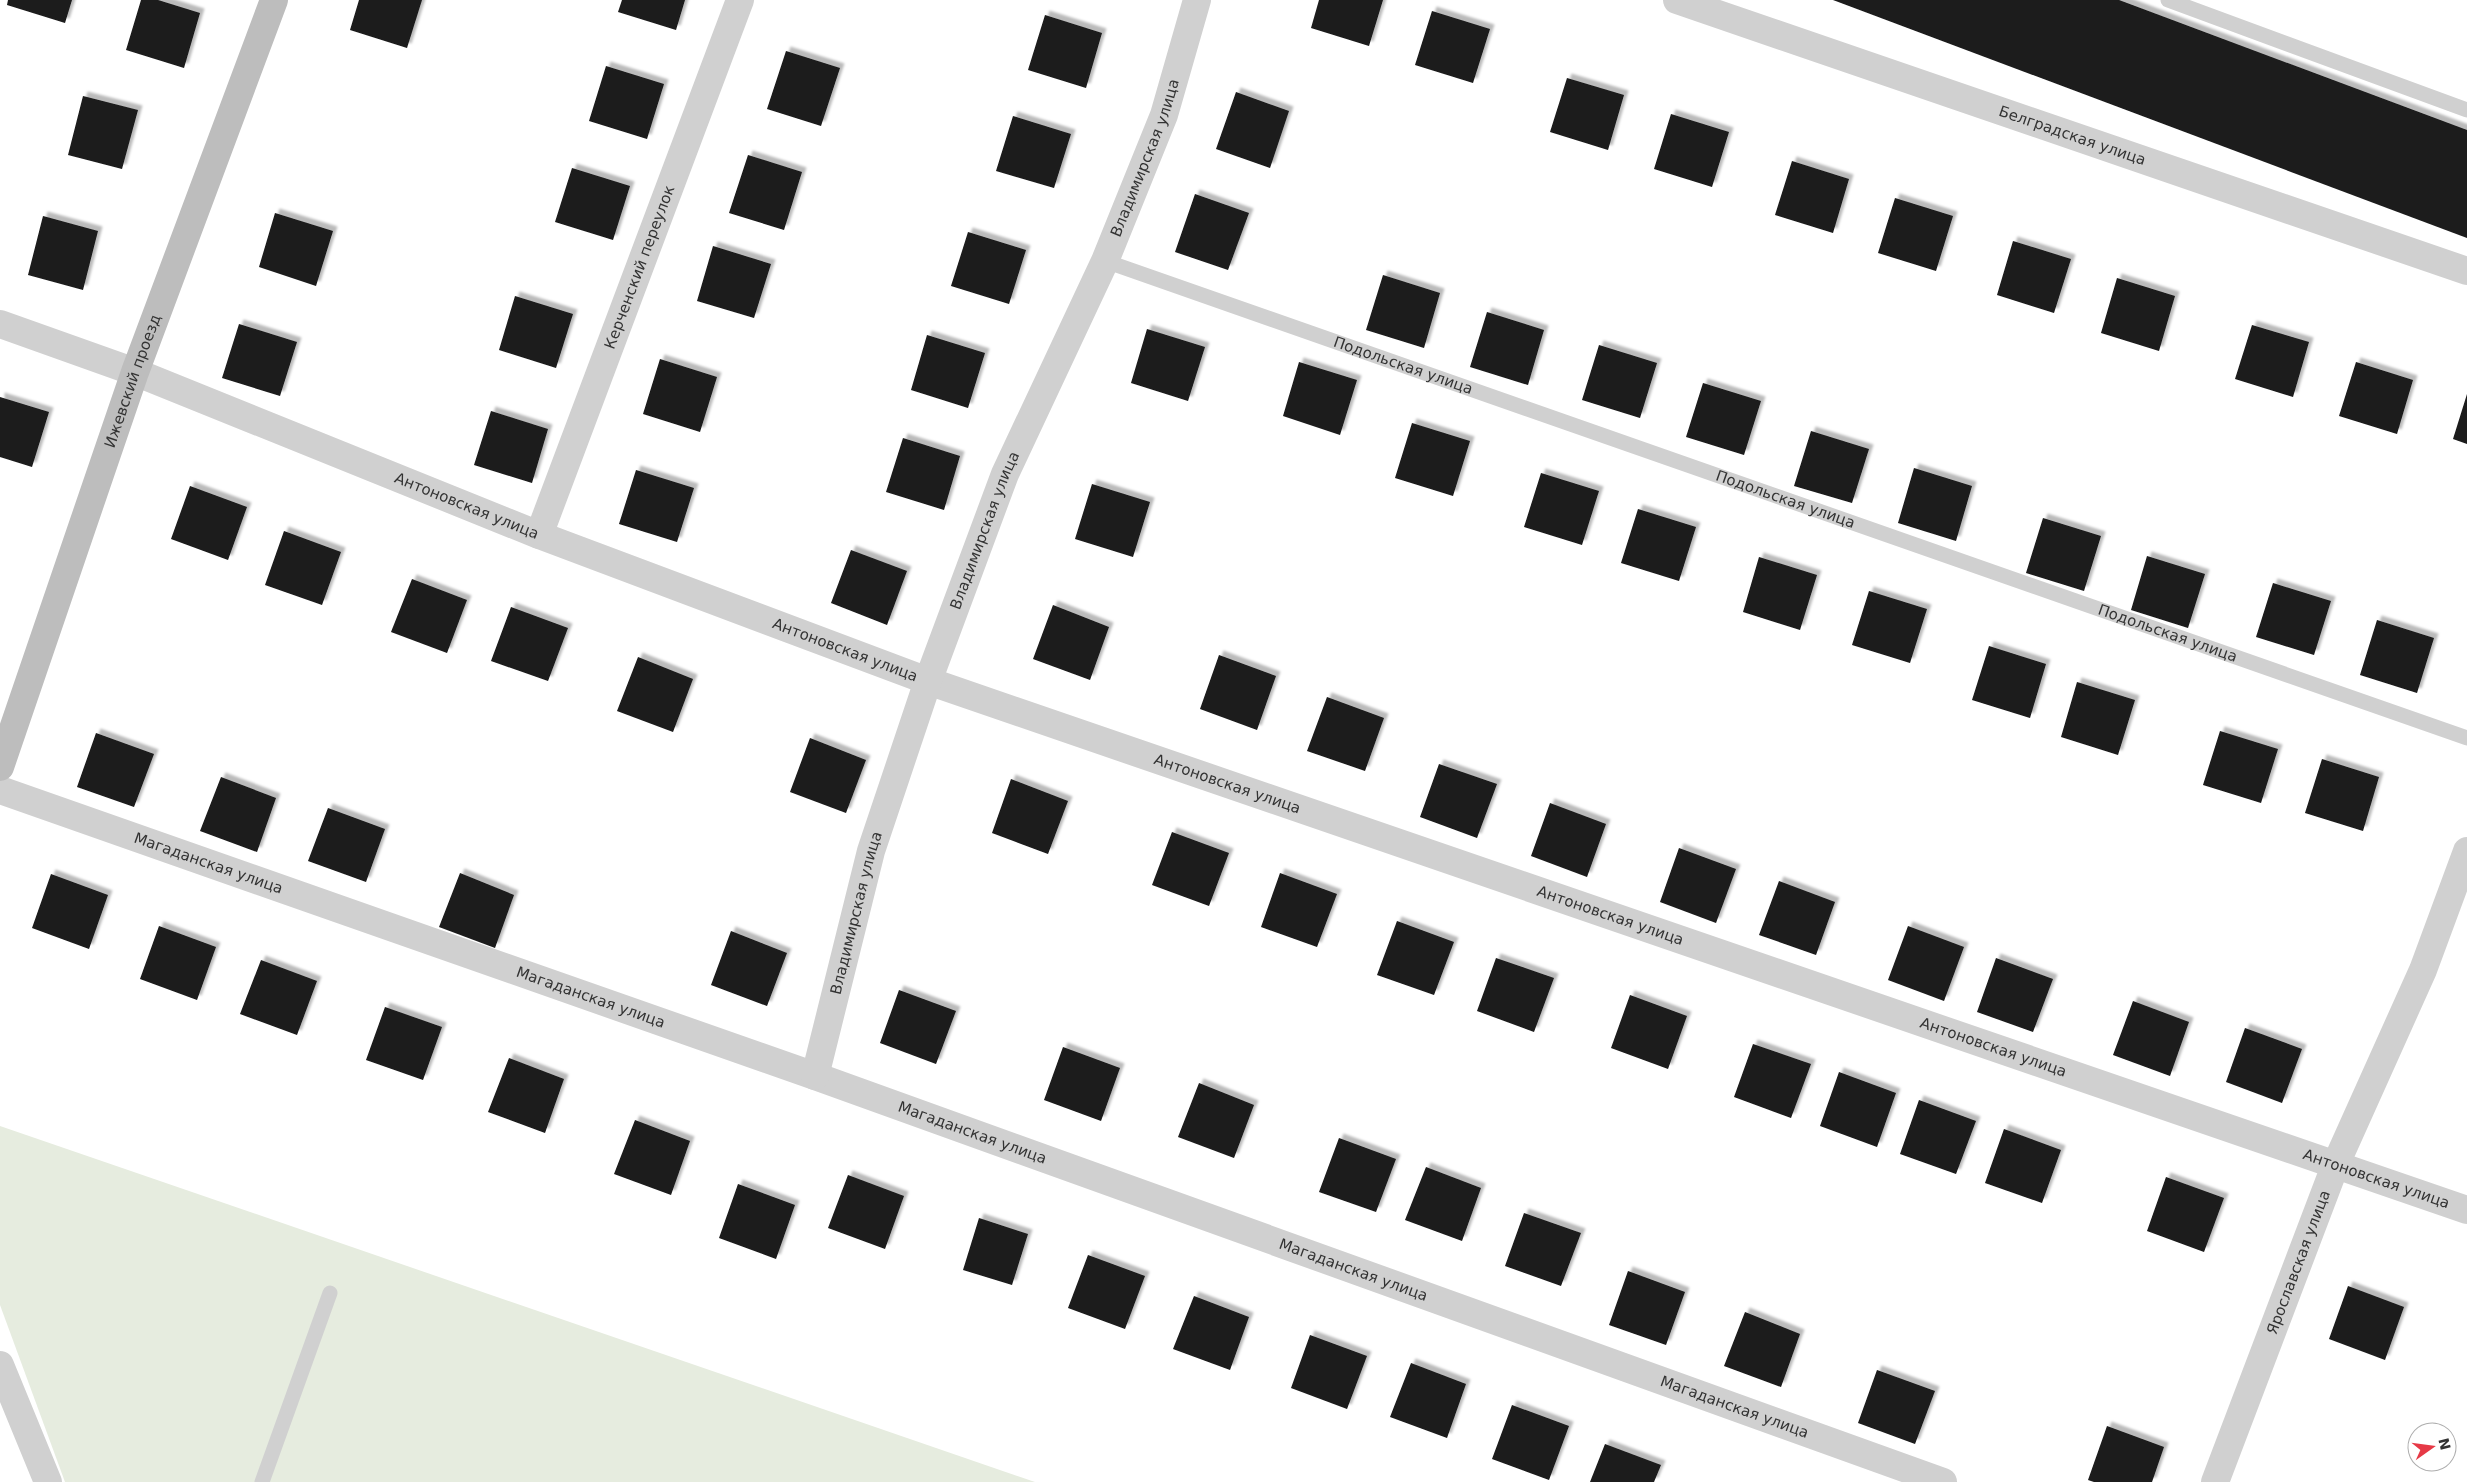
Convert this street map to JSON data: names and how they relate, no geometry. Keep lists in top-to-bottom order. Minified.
{"streets":{"street":["Белградская улица","Владимирская улица","Керченский переулок","Ижевский проезд","Антоновская улица","Магаданская улица","Ярославская улица"],"lane":["Подольская улица"]},"crossings":[["Владимирская улица","Подольская улица"],["Владимирская улица","Антоновская улица"],["Владимирская улица","Магаданская улица"],["Керченский переулок","Антоновская улица"],["Ижевский проезд","Антоновская улица"],["Антоновская улица","Ярославская улица"]],"north":"right"}
